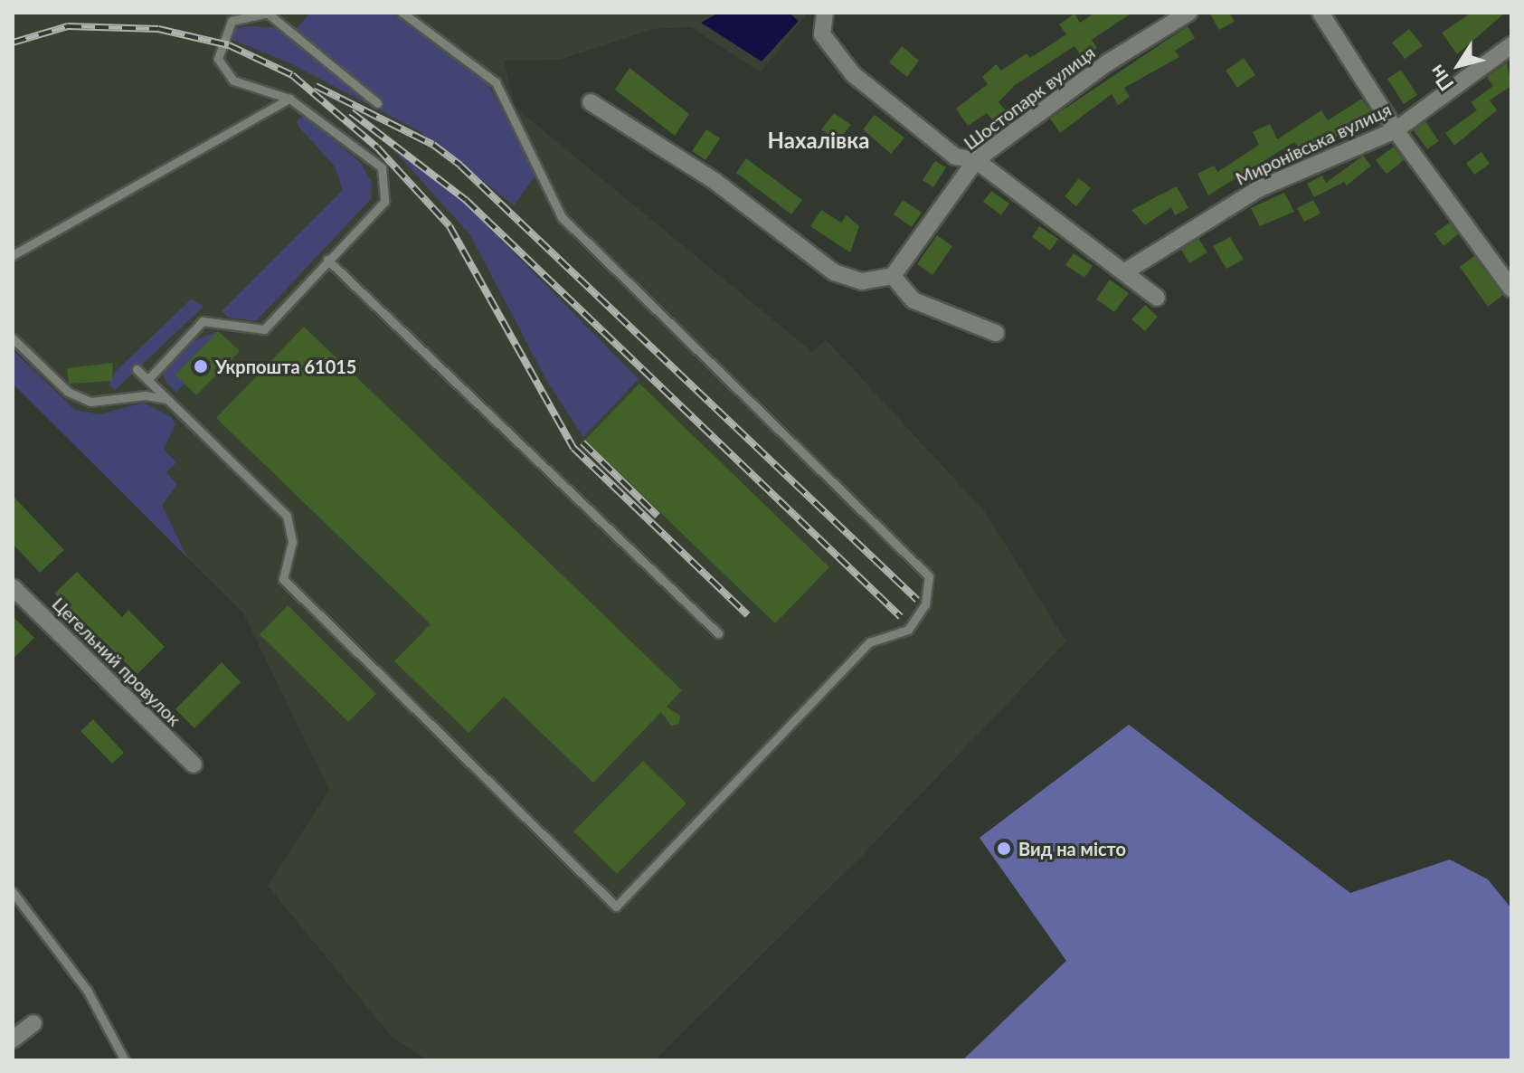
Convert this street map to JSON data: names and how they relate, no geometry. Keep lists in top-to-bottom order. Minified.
{"streets":{"street":["Шостопарк вулиця","Миронівська вулиця","Цегельний провулок"]},"districts":["Нахалівка"],"places":["Укрпошта 61015","Вид на місто"],"north":"bottom left"}
